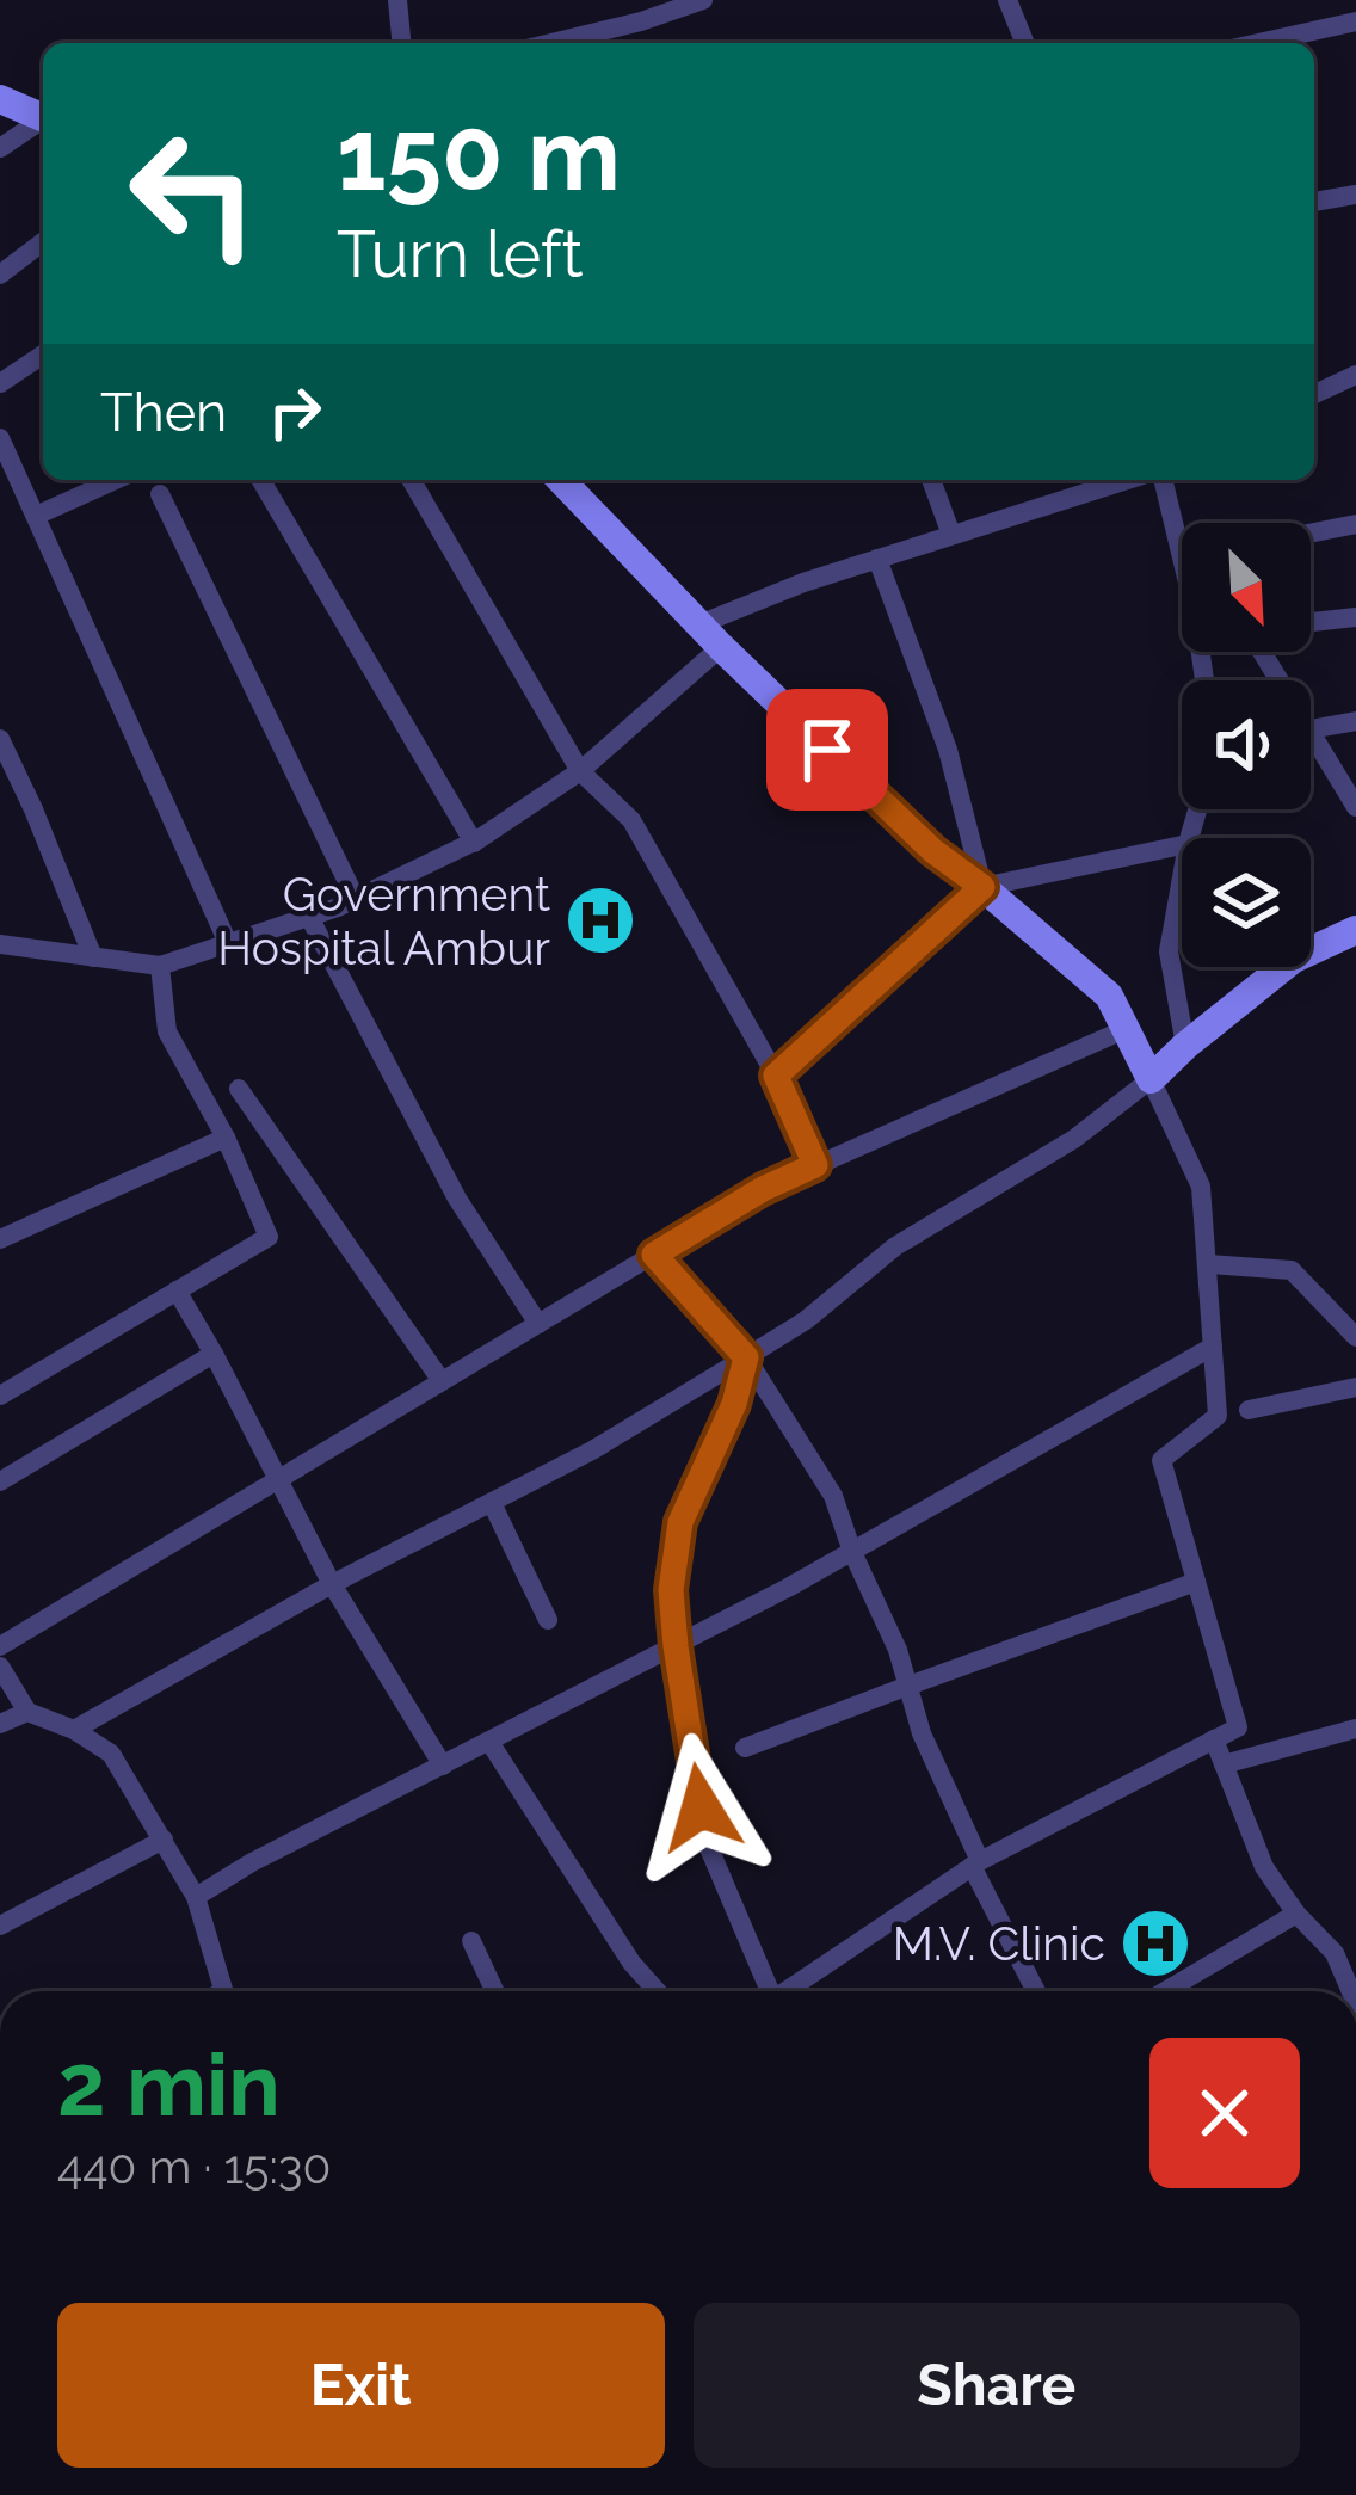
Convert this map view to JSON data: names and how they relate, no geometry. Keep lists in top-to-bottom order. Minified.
{"places":{"hospital":["Government Hospital Ambur","M.V. Clinic"]},"north":"bottom right","page":{"turn":["150 m","Turn left"],"then":"Then","heading":["2 min","440 m · 15:30"],"buttons":["Exit","Share"]}}
